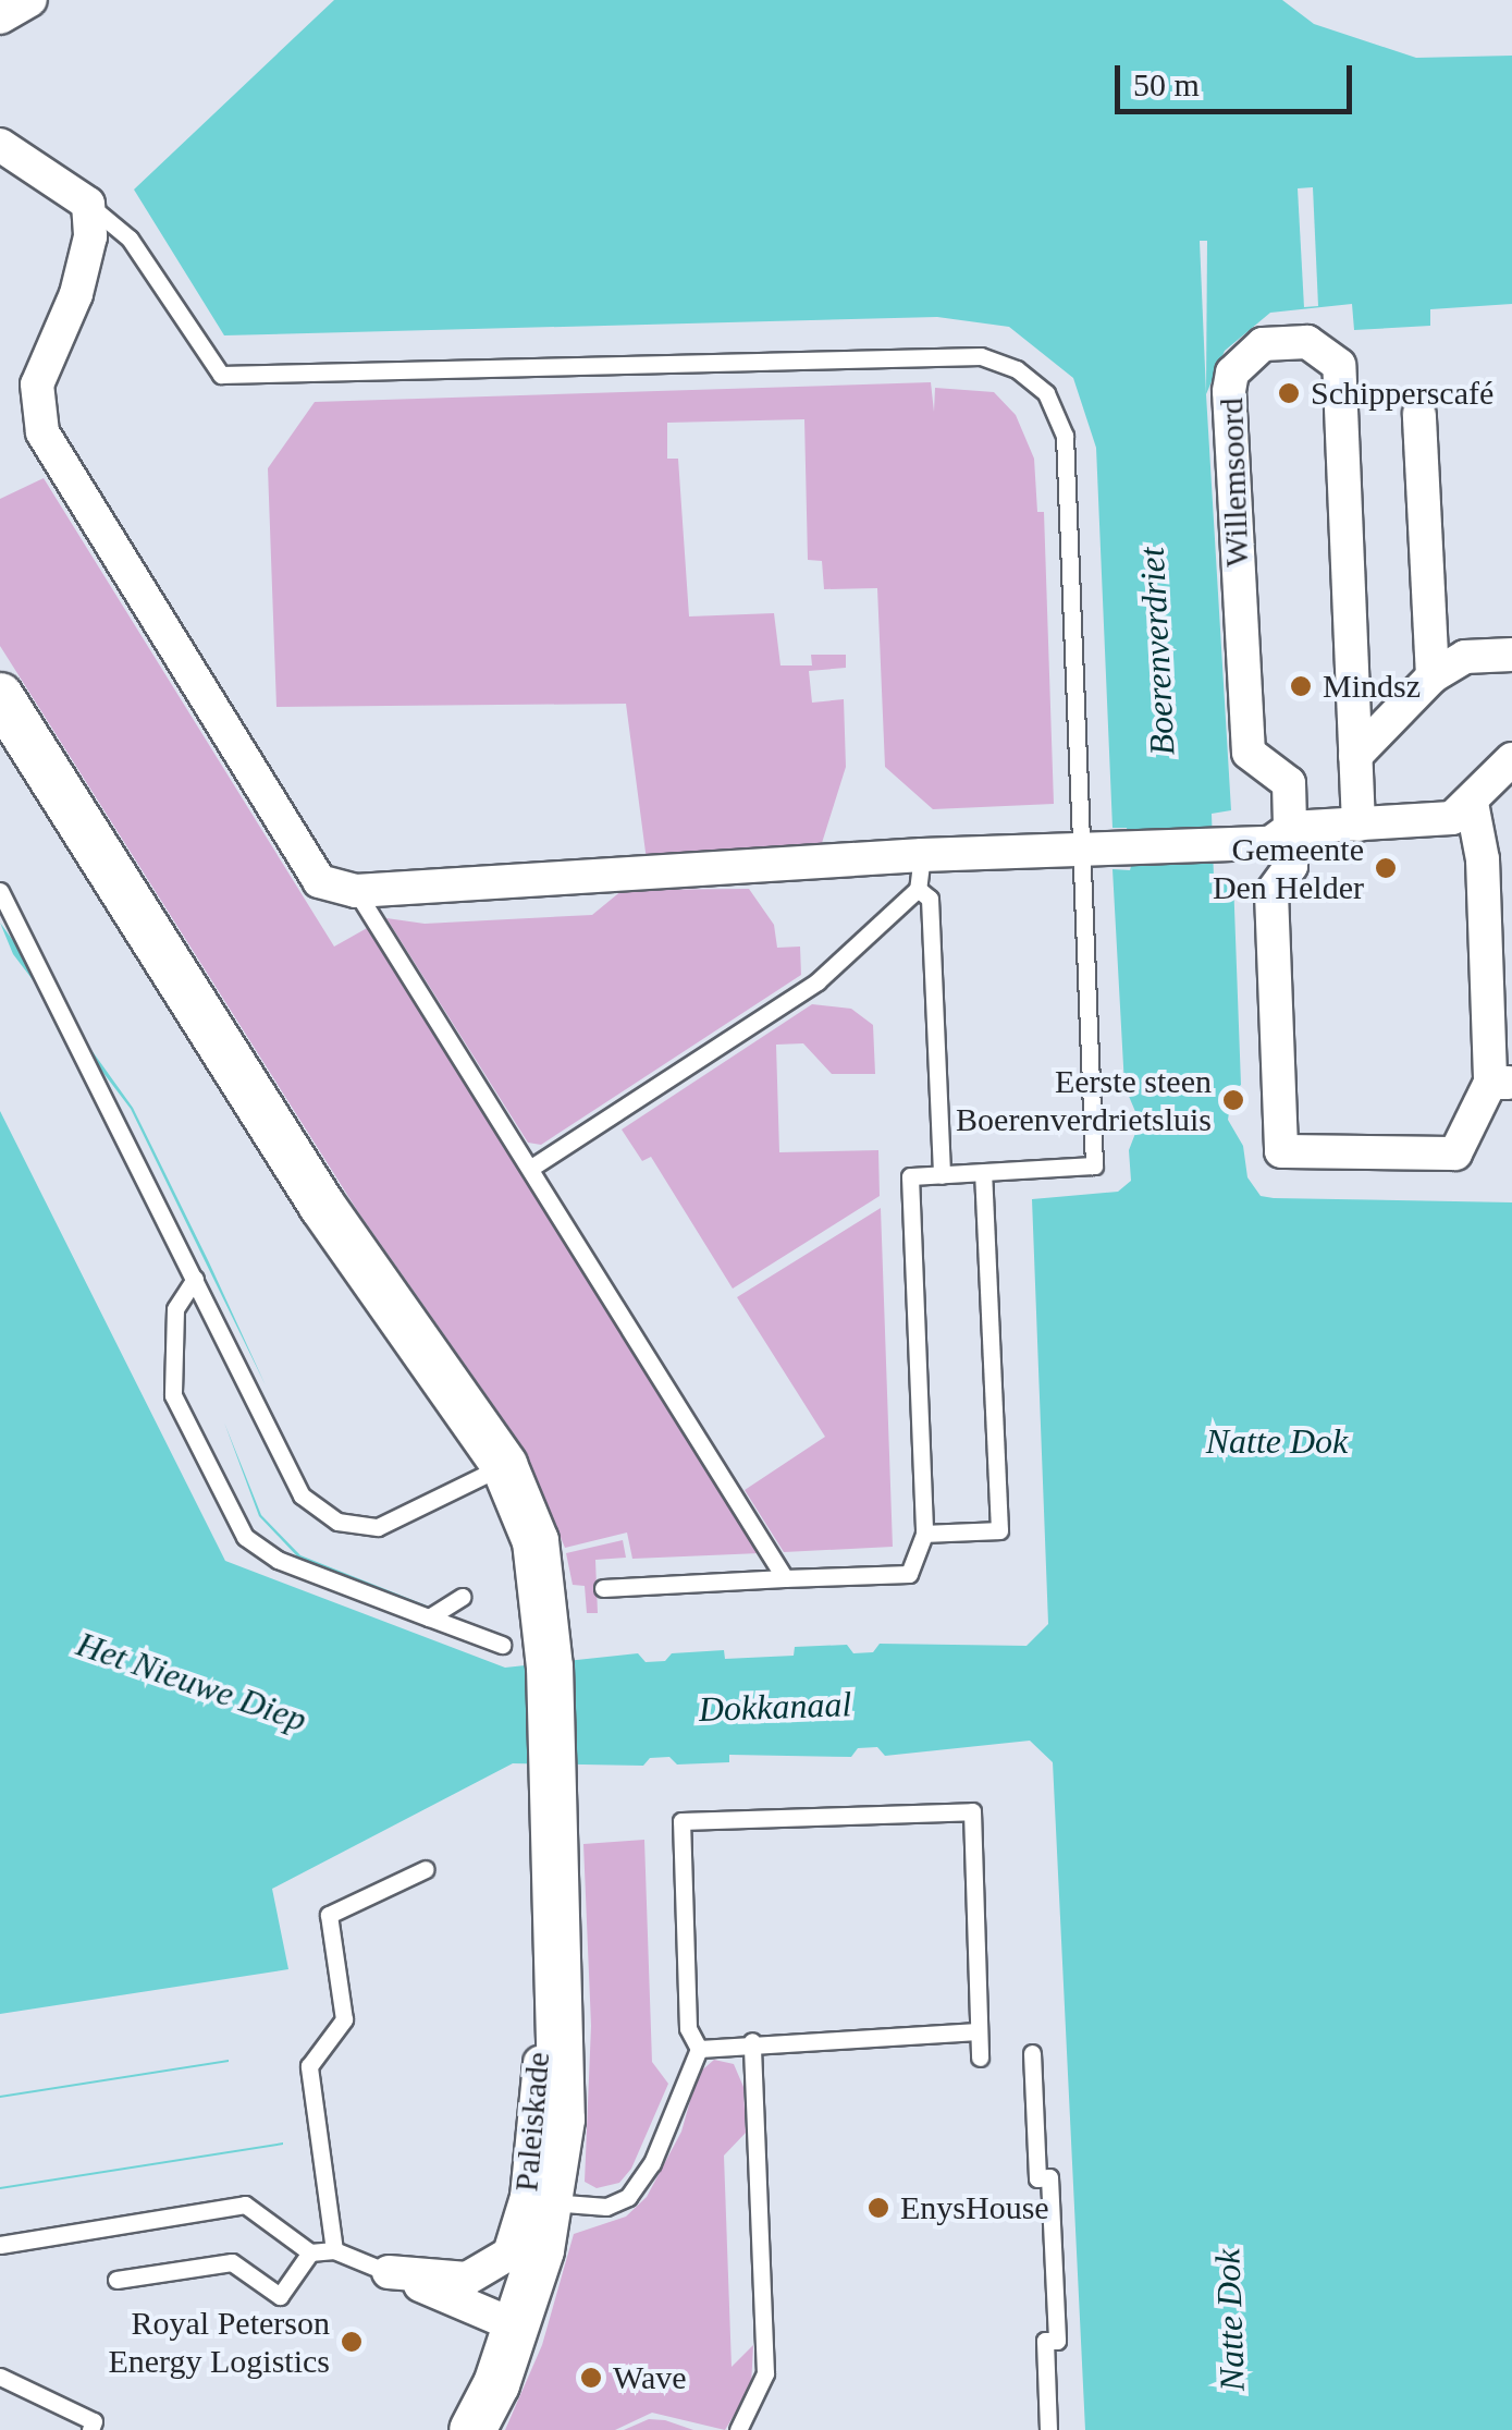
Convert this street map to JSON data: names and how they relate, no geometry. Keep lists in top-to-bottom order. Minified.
{"streets":{"street":["Willemsoord","Paleiskade"]},"water":["Boerenverdriet","Natte Dok","Het Nieuwe Diep","Dokkanaal"],"places":["Schipperscafé","Mindsz","Gemeente Den Helder","Eerste steen Boerenverdrietsluis","EnysHouse","Royal Peterson Energy Logistics","Wave"],"scale_bar":"50 m"}
